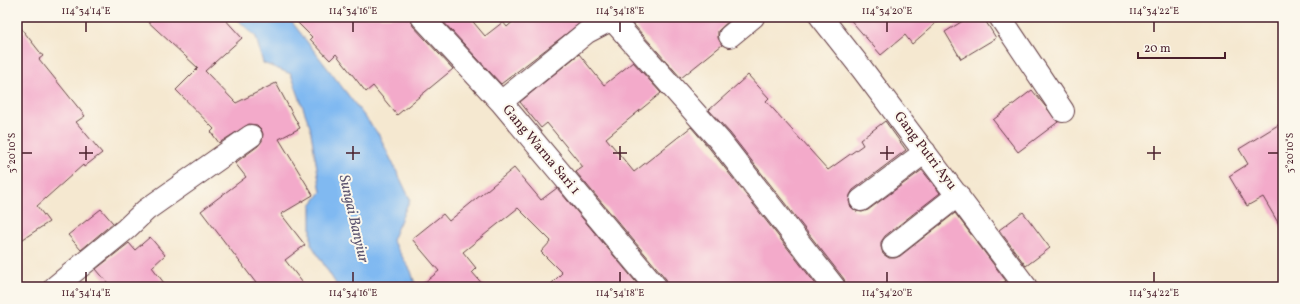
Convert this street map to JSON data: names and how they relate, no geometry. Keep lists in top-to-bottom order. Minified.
{"streets":{"street":["Gang Warna Sari 1","Gang Putri Ayu"]},"water":["Sungai Banyiur"],"scale_bar":"20 m","coordinates":["114°34'14\"E","114°34'16\"E","114°34'18\"E","114°34'20\"E","114°34'22\"E","3°20'10\"S"]}
